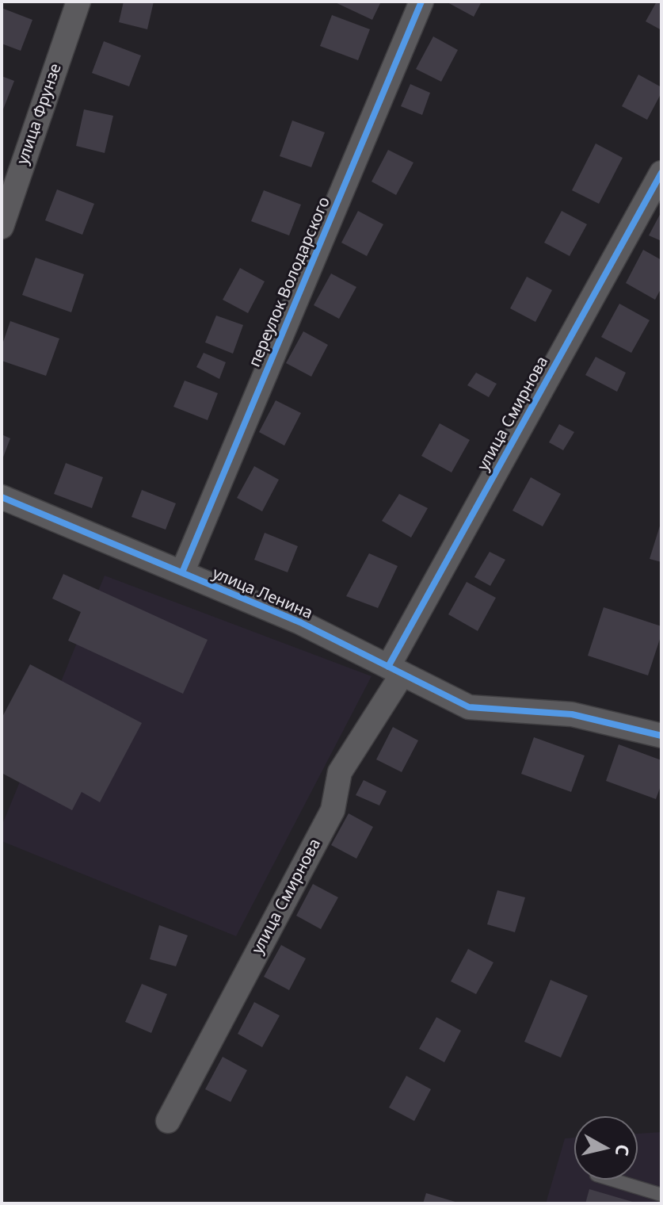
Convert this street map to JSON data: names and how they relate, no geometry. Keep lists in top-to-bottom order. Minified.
{"streets":{"street":["улица Фрунзе","переулок Володарского","улица Смирнова","улица Ленина"]},"crossings":[["переулок Володарского","улица Ленина"],["улица Смирнова","улица Ленина"]],"north":"right"}
